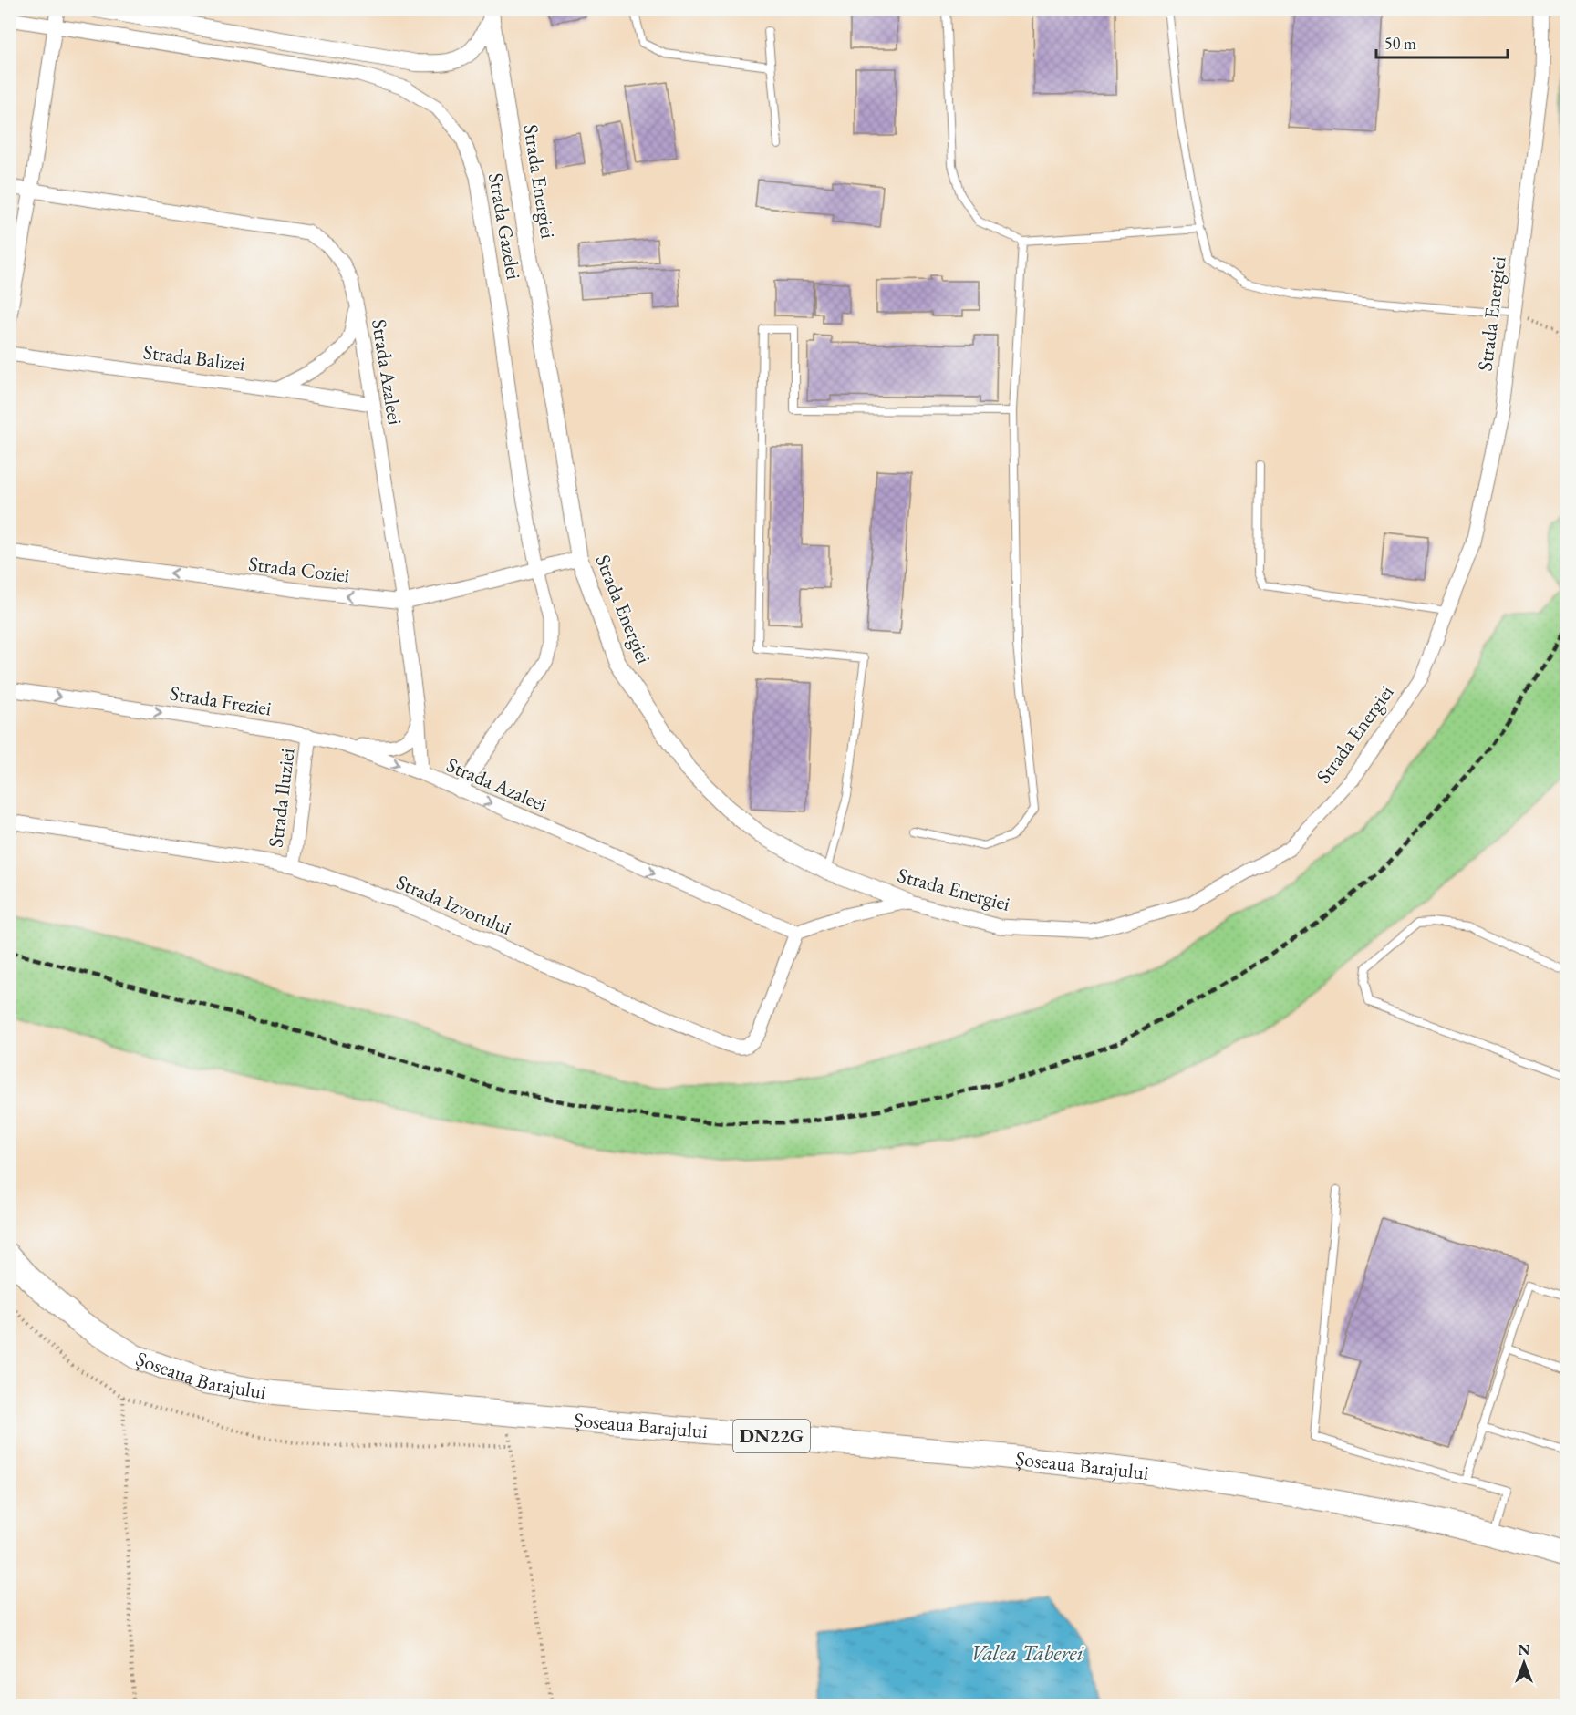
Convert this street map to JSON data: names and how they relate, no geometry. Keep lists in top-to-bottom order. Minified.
{"streets":{"highway":["Șoseaua Barajului","DN22G"],"street":["Strada Energiei","Strada Gazelei","Strada Balizei","Strada Azaleei","Strada Coziei","Strada Freziei","Strada Iluziei","Strada Izvorului"]},"crossings":[["Strada Energiei","Strada Coziei"],["Strada Gazelei","Strada Azaleei"],["Strada Gazelei","Strada Coziei"],["Strada Balizei","Strada Azaleei"],["Strada Azaleei","Strada Coziei"],["Strada Azaleei","Strada Freziei"],["Strada Azaleei","Strada Izvorului"],["Strada Freziei","Strada Iluziei"],["Strada Iluziei","Strada Izvorului"]],"one_way":["Strada Coziei","Strada Freziei"],"water":["Valea Taberei"],"scale_bar":"50 m","north":"top"}
